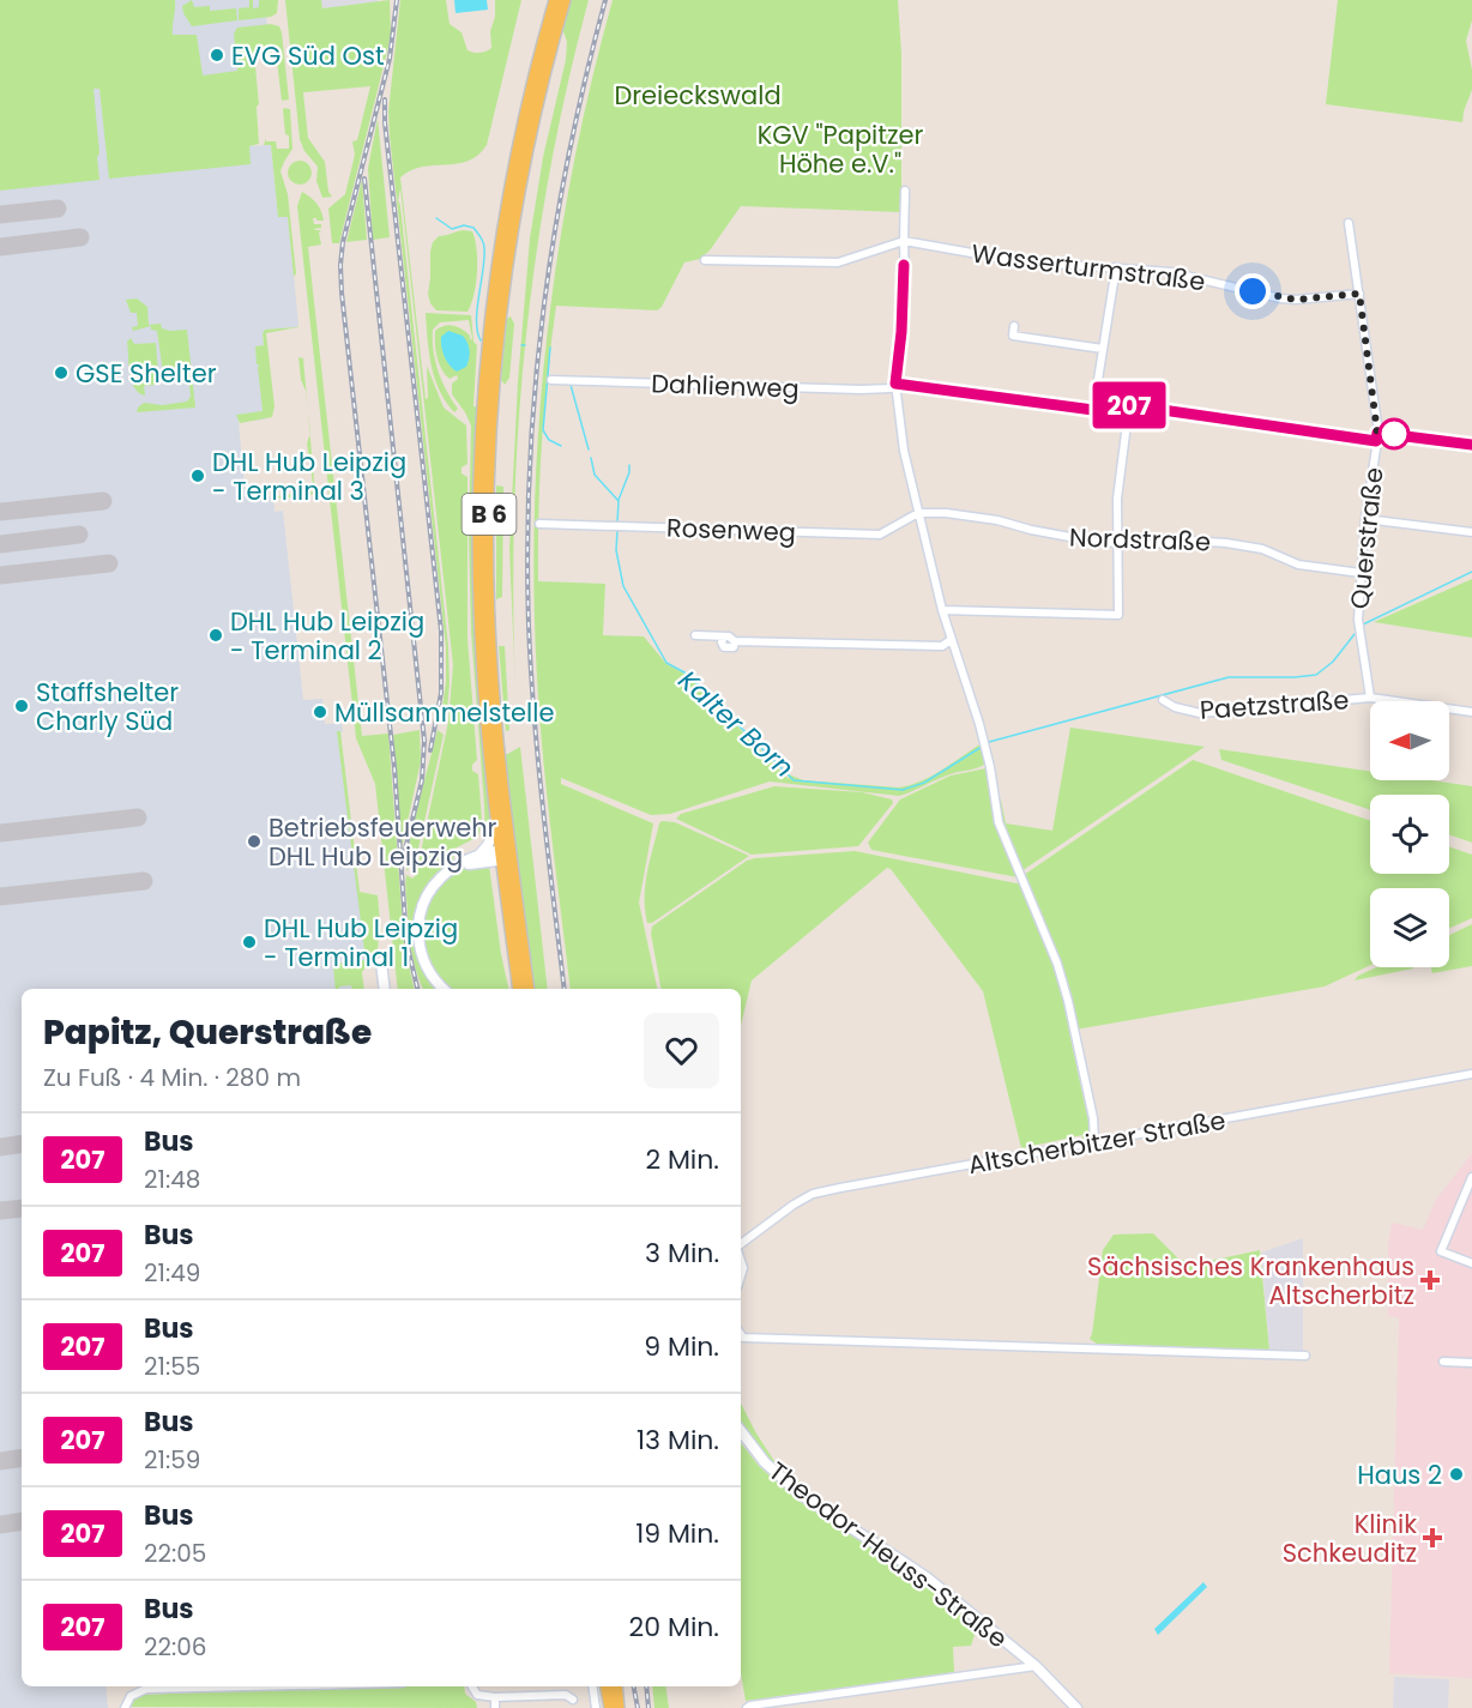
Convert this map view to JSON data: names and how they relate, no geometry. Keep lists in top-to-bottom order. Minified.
{"streets":{"main road":["B 6"],"street":["Wasserturmstraße","Dahlienweg","Rosenweg","Querstraße","Nordstraße","Paetzstraße","Altscherbitzer Straße","Theodor-Heuss-Straße"]},"crossings":[["Wasserturmstraße","Querstraße"],["Dahlienweg","Querstraße"],["Rosenweg","Nordstraße"],["Querstraße","Nordstraße"],["Querstraße","Paetzstraße"]],"water":["Kalter Born"],"parks":["Dreieckswald","KGV \"Papitzer Höhe e.V.\""],"places":{"other":["EVG Süd Ost","GSE Shelter","DHL Hub Leipzig - Terminal 3","DHL Hub Leipzig - Terminal 2","Staffshelter Charly Süd","Müllsammelstelle","Betriebsfeuerwehr DHL Hub Leipzig","DHL Hub Leipzig - Terminal 1","Haus 2"],"health":["Sächsisches Krankenhaus Altscherbitz","Klinik Schkeuditz"]},"lines":["bus line 207"],"north":"left","page":{"on_map":"207","heading":["Papitz, Querstraße","Zu Fuß · 4 Min. · 280 m"],"list":[{"mark":"207","name":"Bus","note":"21:48","value":"2 Min."},{"mark":"207","name":"Bus","note":"21:49","value":"3 Min."},{"mark":"207","name":"Bus","note":"21:55","value":"9 Min."},{"mark":"207","name":"Bus","note":"21:59","value":"13 Min."},{"mark":"207","name":"Bus","note":"22:05","value":"19 Min."},{"mark":"207","name":"Bus","note":"22:06","value":"20 Min."}]}}
